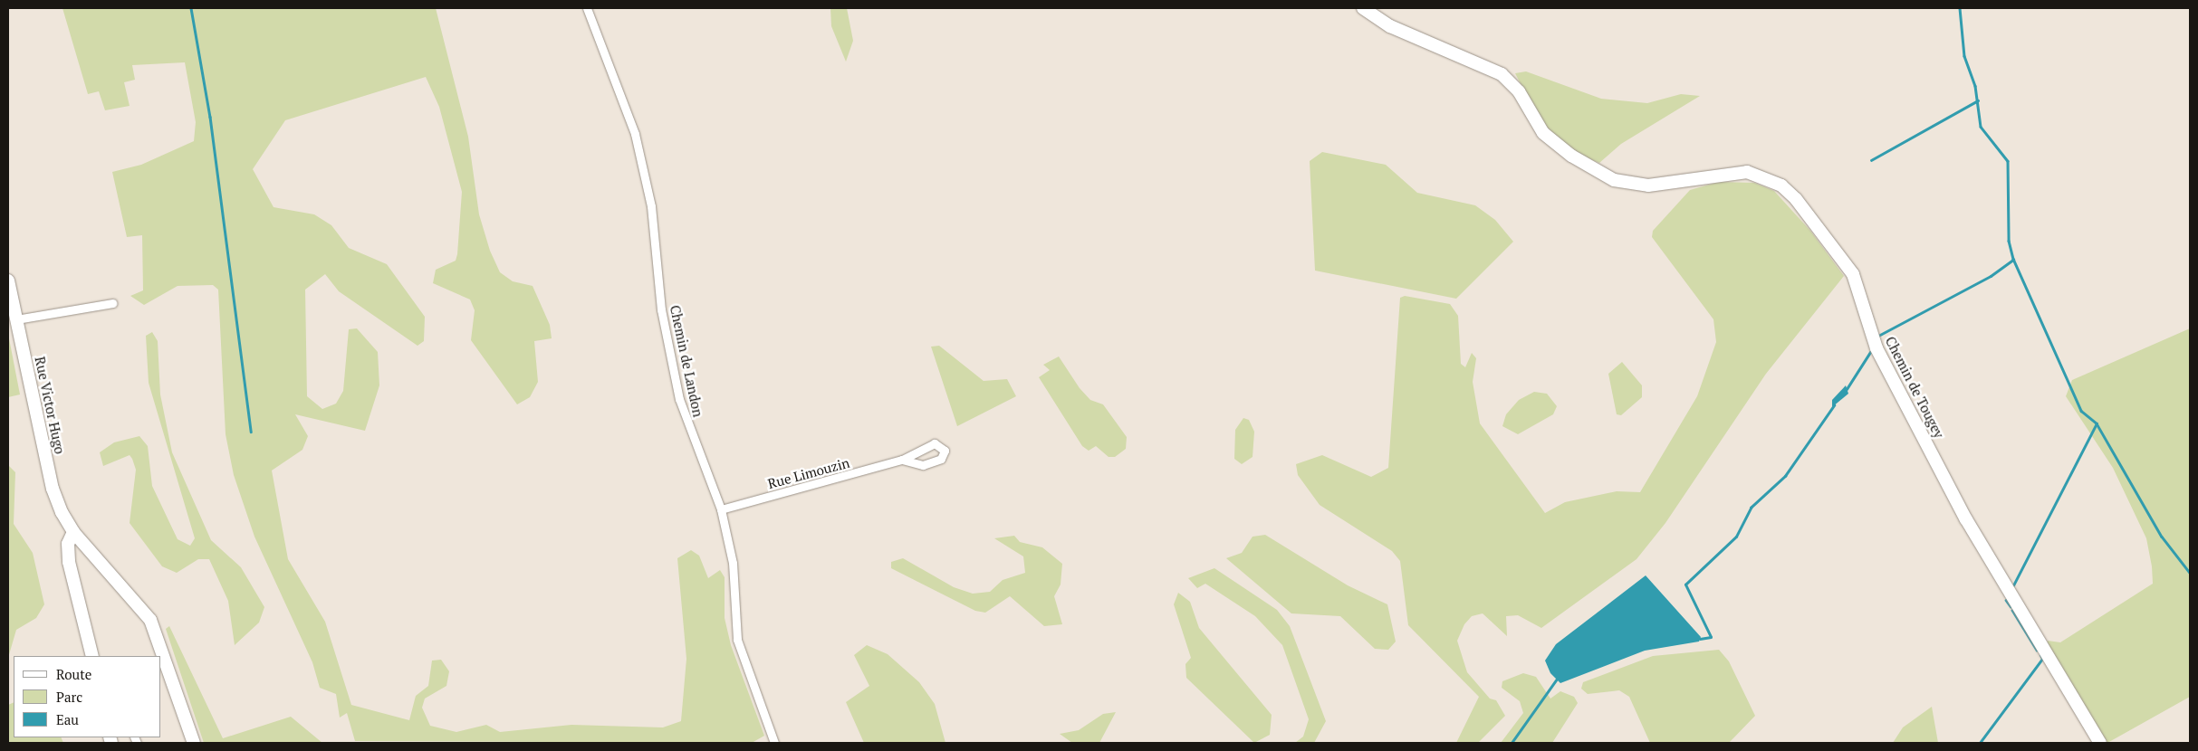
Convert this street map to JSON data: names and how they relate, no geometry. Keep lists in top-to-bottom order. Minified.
{"streets":{"street":["Chemin de Landon","Chemin de Tougey","Rue Victor Hugo","Rue Limouzin"]},"crossings":[["Chemin de Landon","Rue Limouzin"]],"legend":["Route","Parc","Eau"]}
